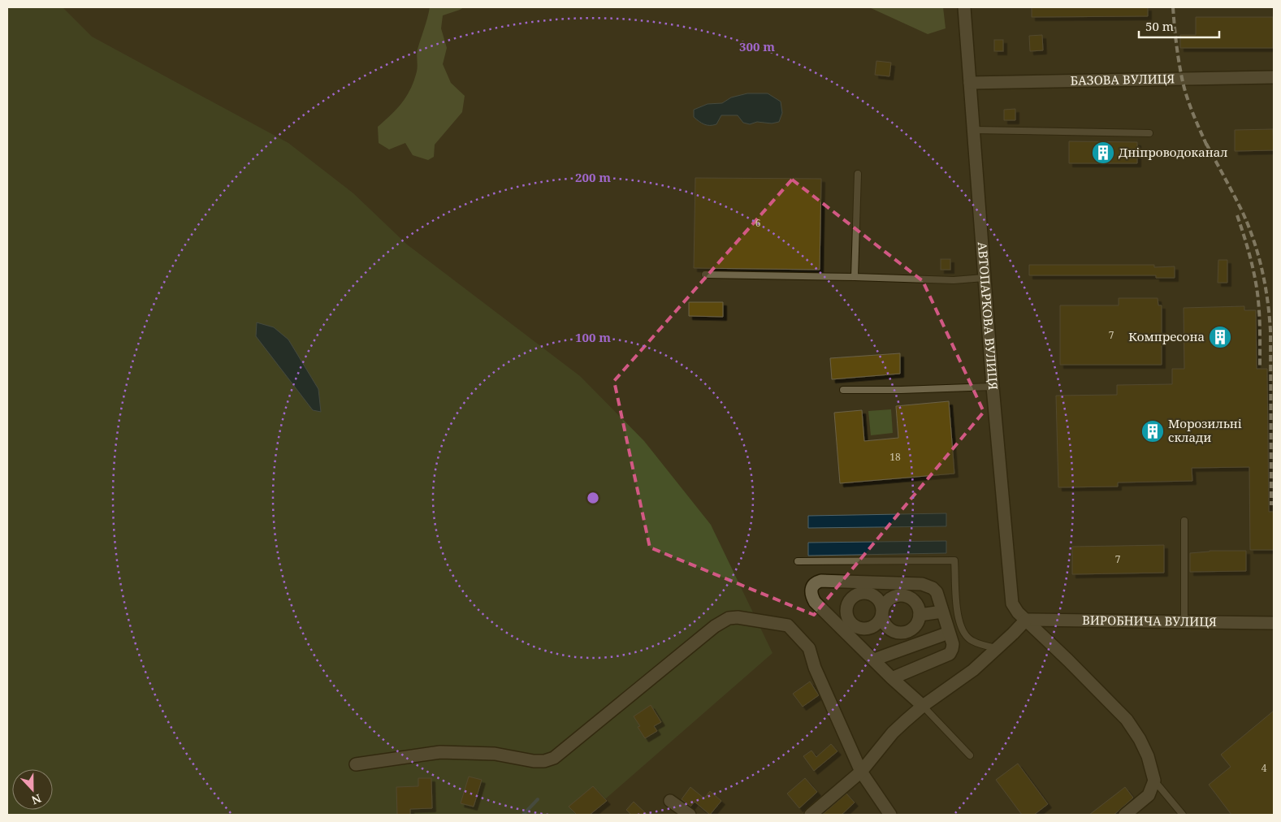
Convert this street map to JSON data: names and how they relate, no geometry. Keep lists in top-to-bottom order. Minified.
{"streets":{"street":["БАЗОВА ВУЛИЦЯ","АВТОПАРКОВА ВУЛИЦЯ","ВИРОБНИЧА ВУЛИЦЯ"]},"crossings":[["БАЗОВА ВУЛИЦЯ","АВТОПАРКОВА ВУЛИЦЯ"],["АВТОПАРКОВА ВУЛИЦЯ","ВИРОБНИЧА ВУЛИЦЯ"]],"places":{"building":["Дніпроводоканал","Компресона","Морозильні склади"]},"house_numbers":["6","7","18","7","4"],"scale_bar":"50 m","north":"bottom","rings":["300 m","200 m","100 m"]}
